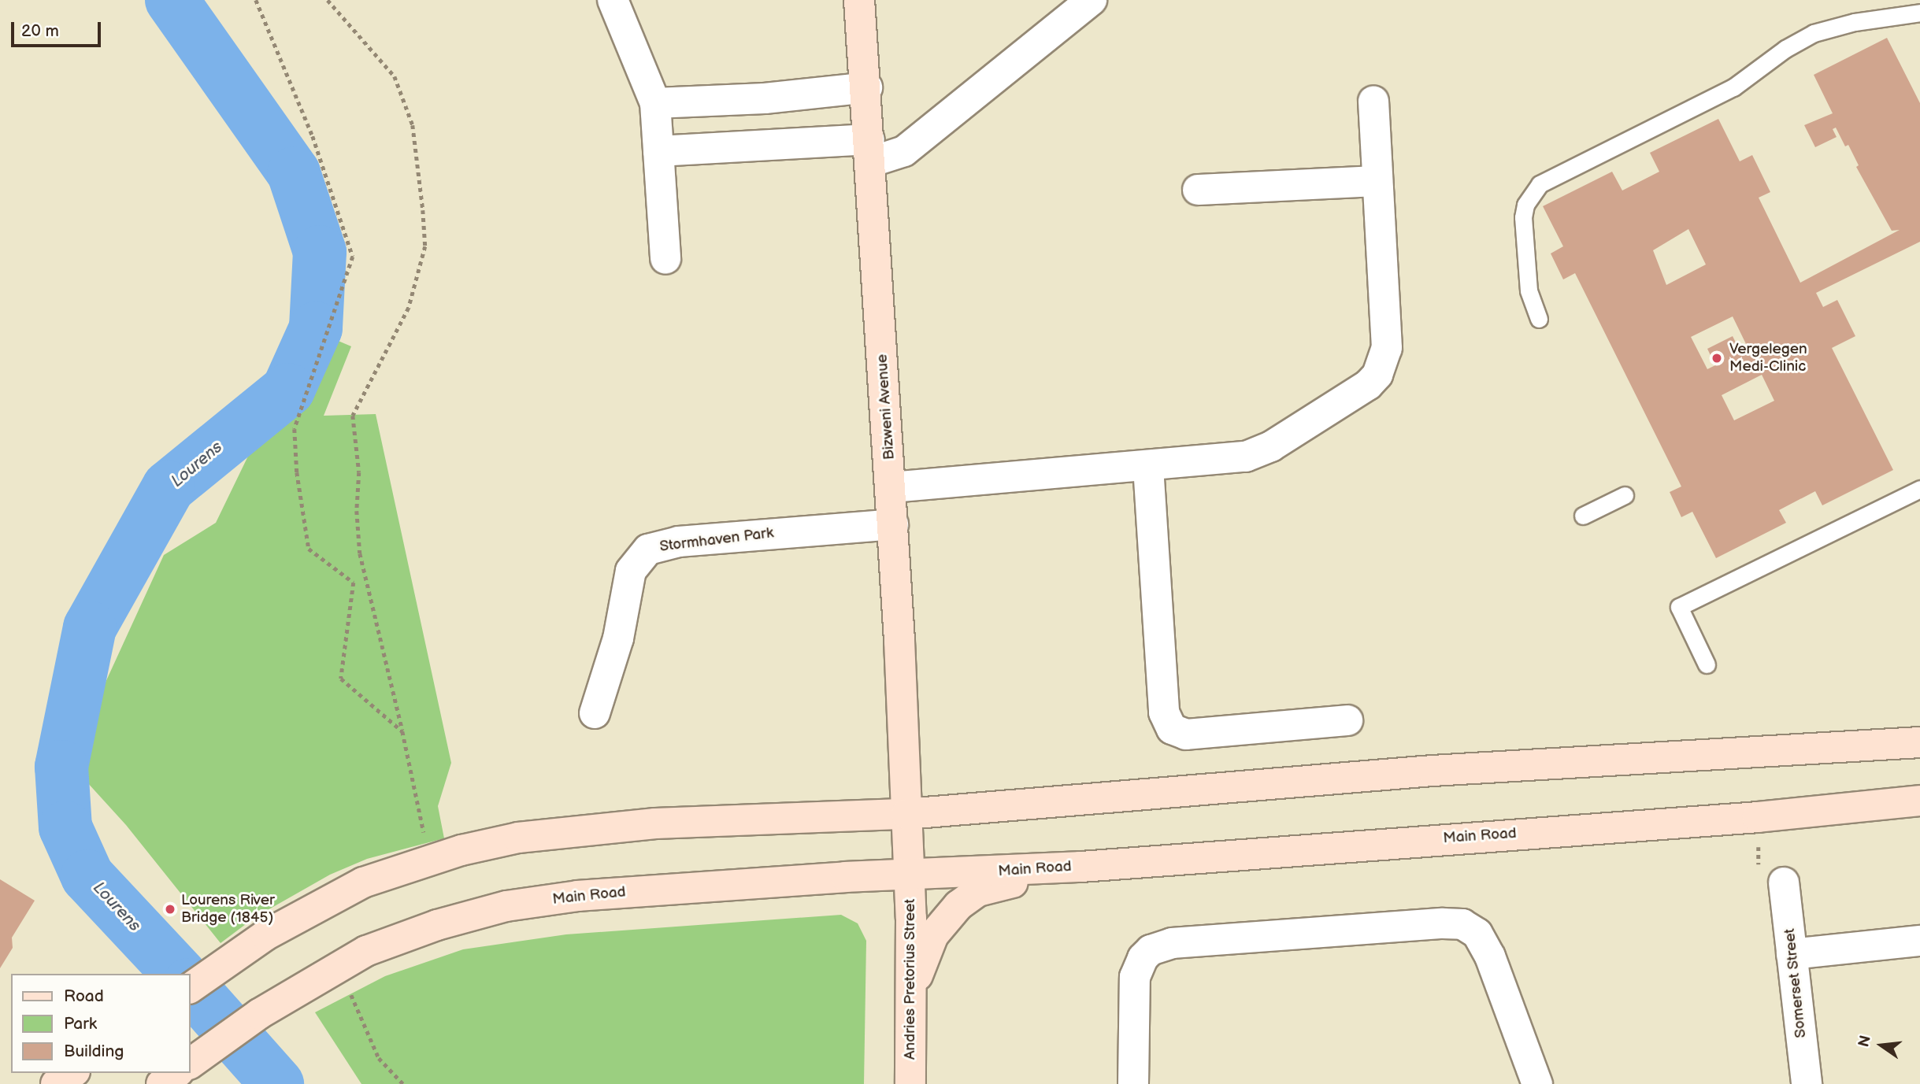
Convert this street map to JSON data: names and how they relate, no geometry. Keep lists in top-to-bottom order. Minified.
{"streets":{"main road":["Bizweni Avenue","Main Road","Andries Pretorius Street"],"street":["Stormhaven Park","Somerset Street"]},"crossings":[["Bizweni Avenue","Stormhaven Park"],["Bizweni Avenue","Andries Pretorius Street"],["Main Road","Andries Pretorius Street"]],"water":["Lourens"],"places":["Vergelegen Medi-Clinic","Lourens River Bridge (1845)"],"legend":["Road","Park","Building"],"scale_bar":"20 m","north":"left"}
